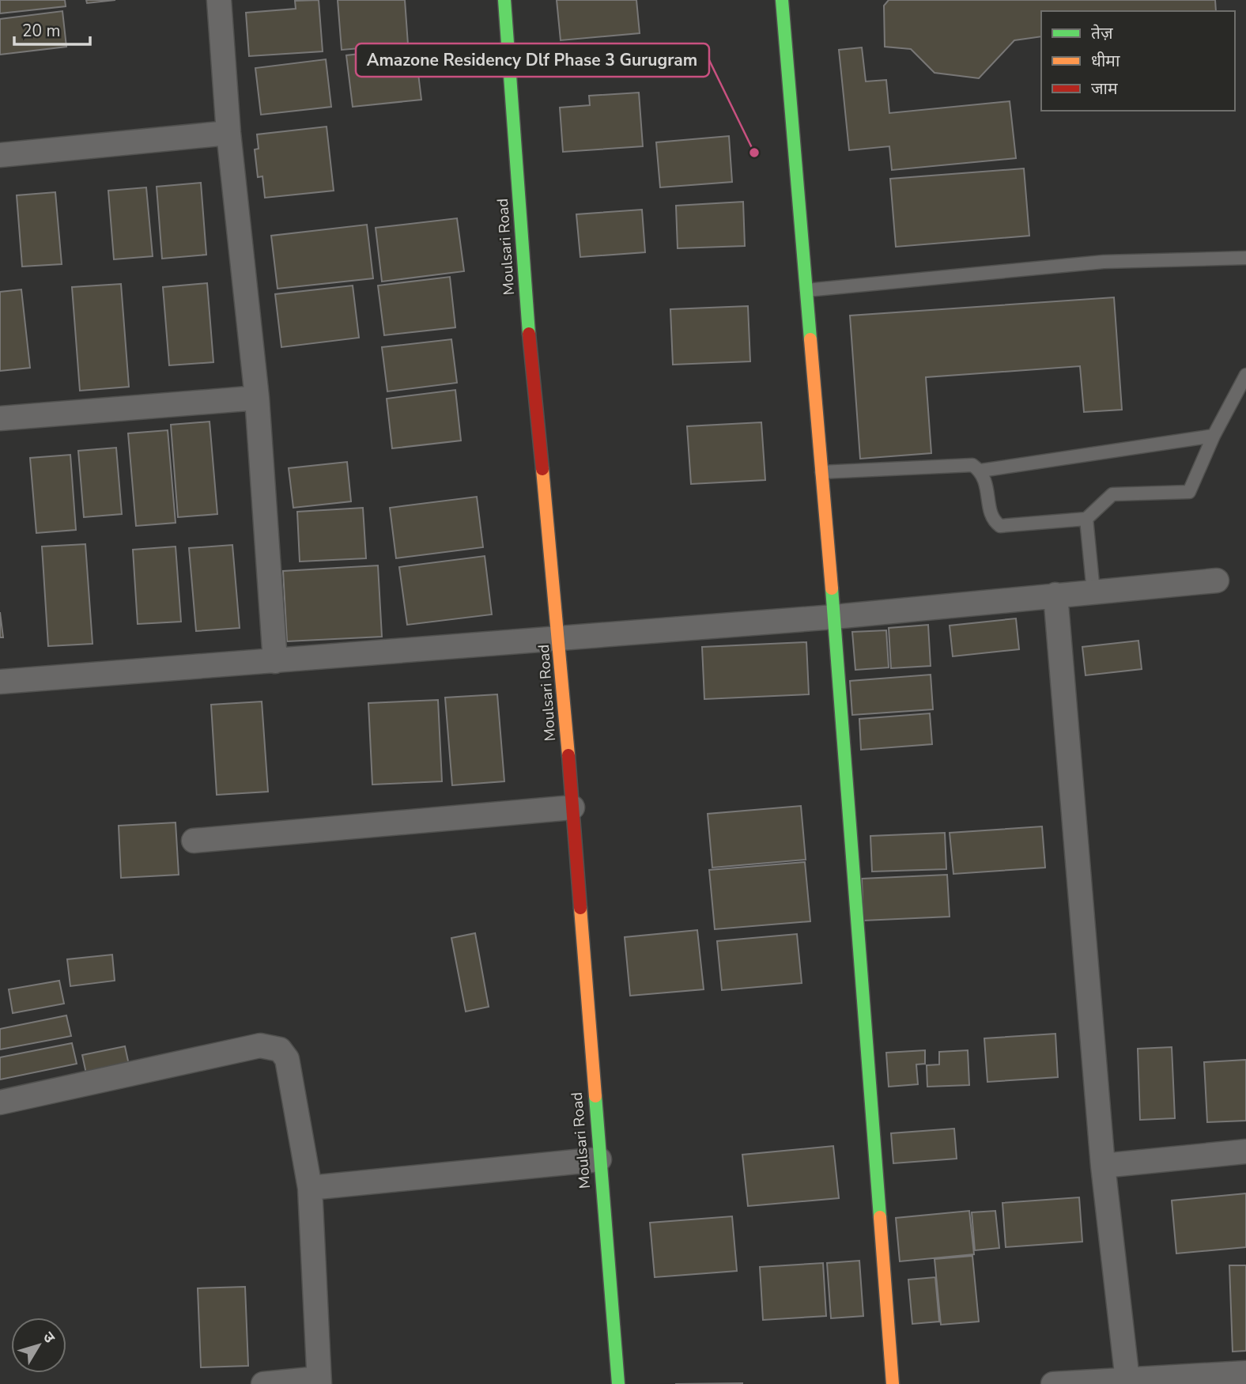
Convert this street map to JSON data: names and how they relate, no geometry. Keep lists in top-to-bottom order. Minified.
{"streets":{"street":["Moulsari Road"]},"places":["Amazone Residency Dlf Phase 3 Gurugram"],"legend":["तेज़","धीमा","जाम"],"scale_bar":"20 m","north":"top right"}
